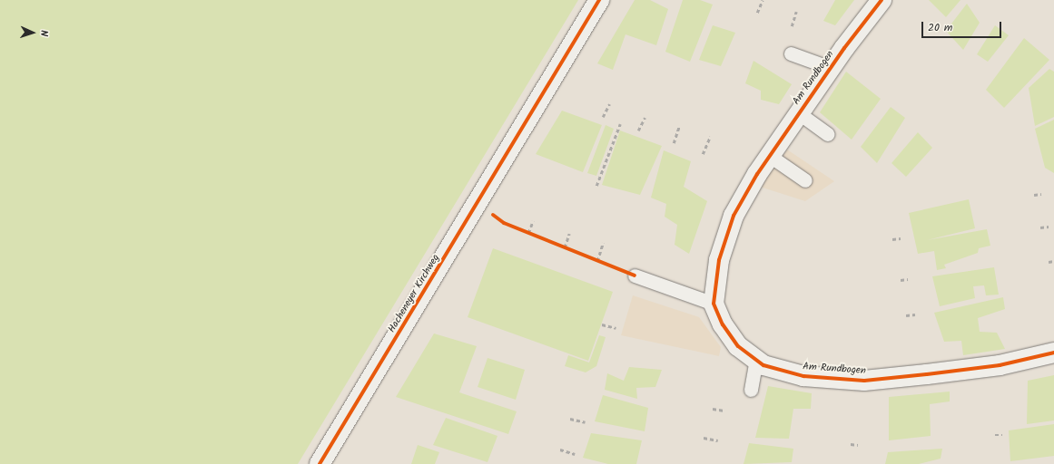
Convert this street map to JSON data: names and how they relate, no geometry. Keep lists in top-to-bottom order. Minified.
{"streets":{"street":["Am Rundbogen","Hacheneyer Kirchweg"]},"scale_bar":"20 m","north":"right"}
